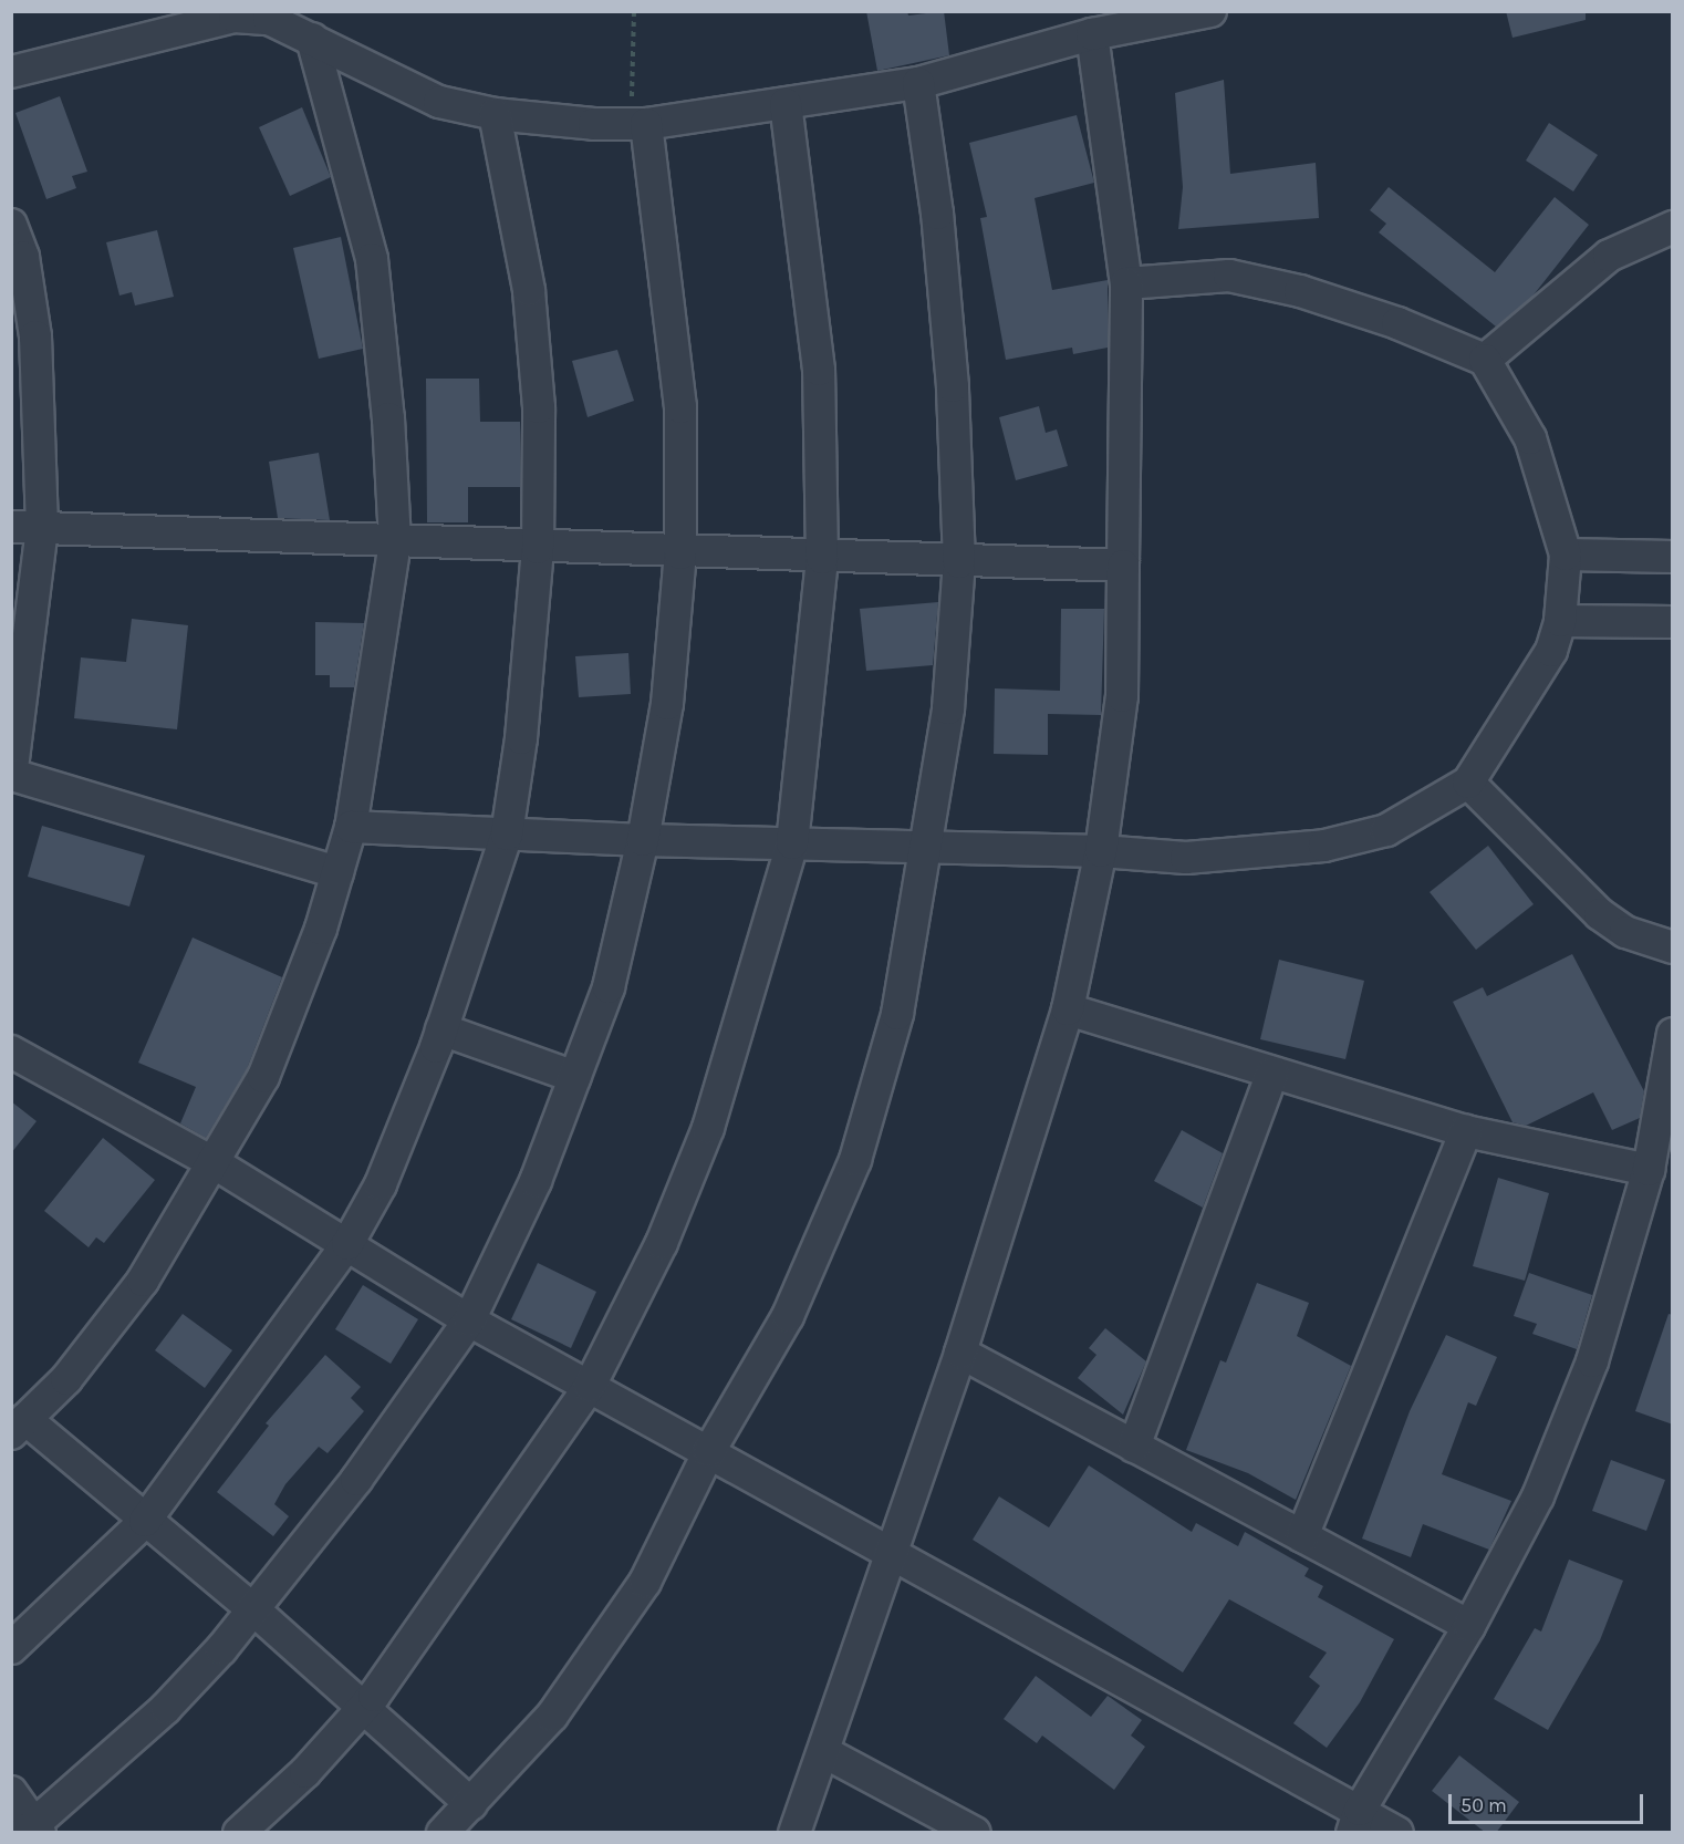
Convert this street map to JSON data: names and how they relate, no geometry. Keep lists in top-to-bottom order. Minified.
{"scale_bar":"50 m"}
